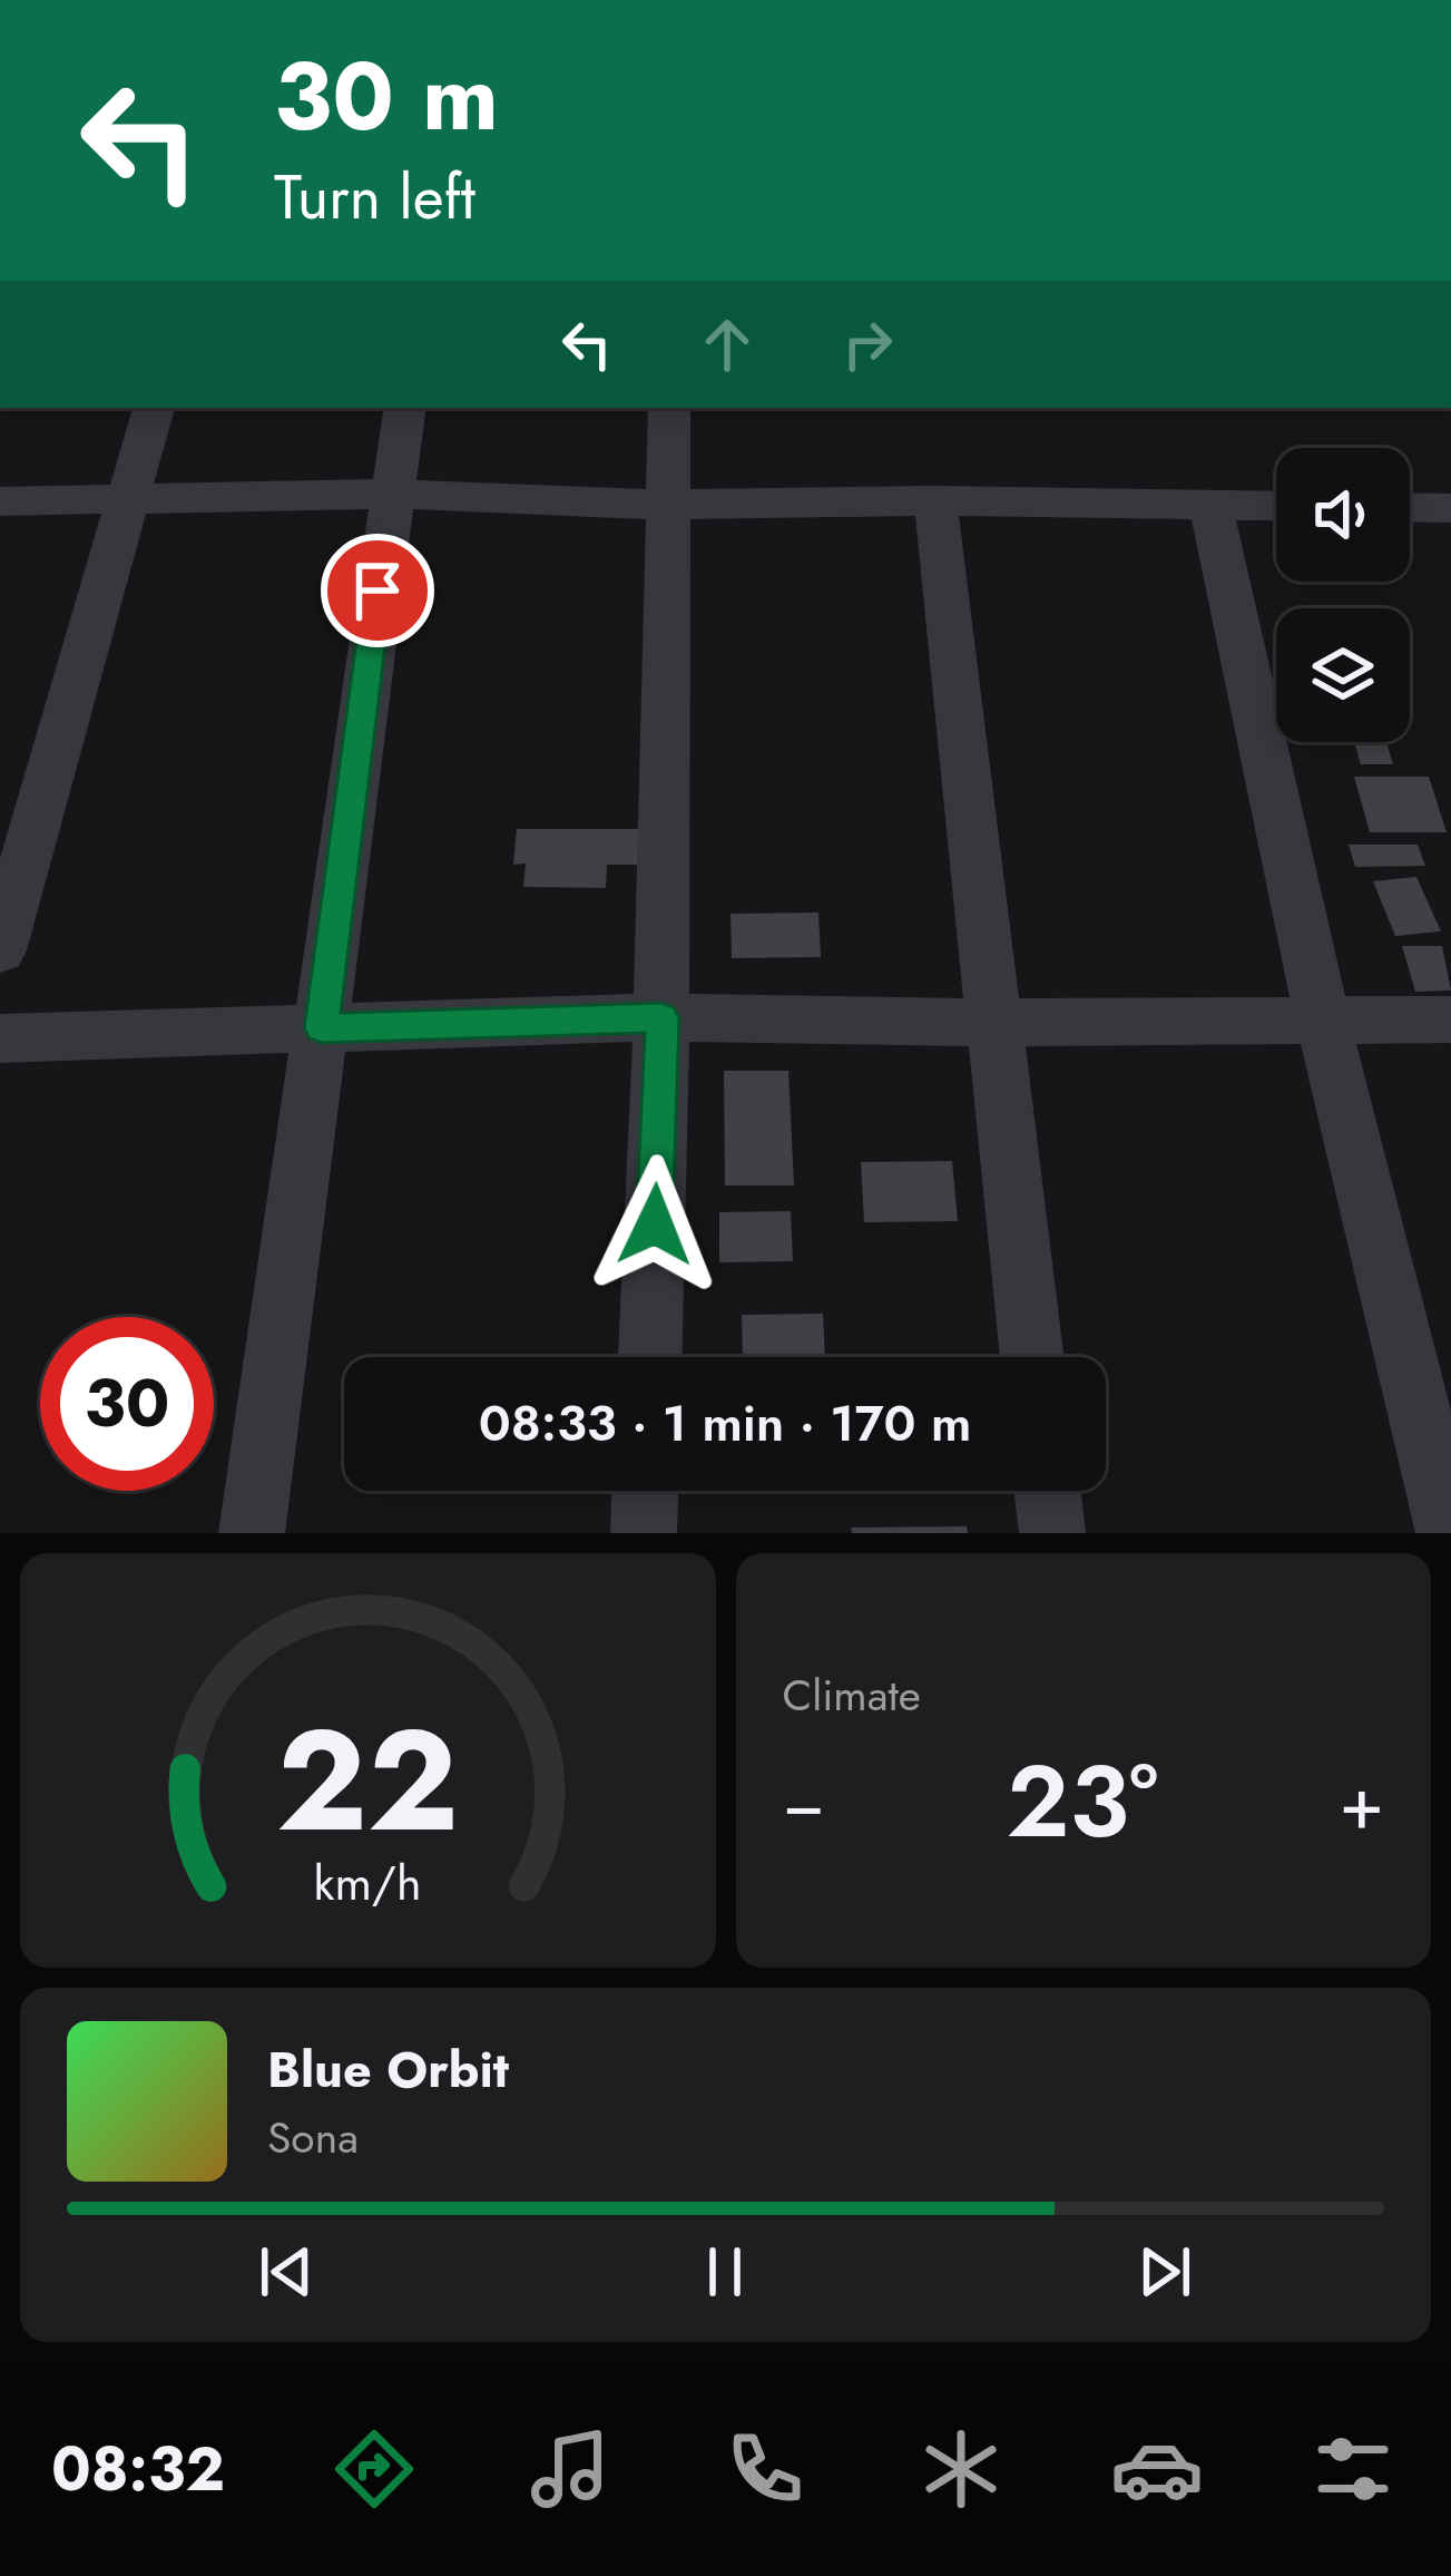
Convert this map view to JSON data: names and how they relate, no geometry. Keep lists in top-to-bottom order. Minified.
{"page":{"turn":["30 m","Turn left"],"limit":"30","trip":"08:33 · 1 min · 170 m","tile":"Climate","heat":["−","23°","+"],"song":["Blue Orbit","Sona"],"tabs":"08:32","gauge":["22","km/h"]}}
